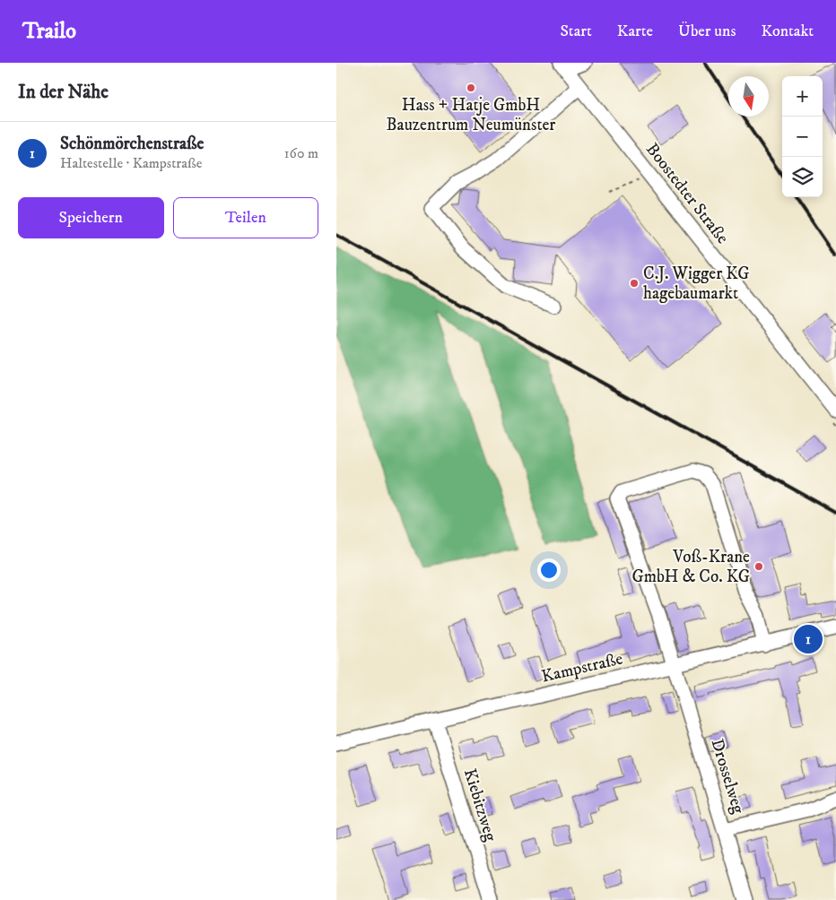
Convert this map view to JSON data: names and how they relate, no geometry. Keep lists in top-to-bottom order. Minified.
{"streets":{"street":["Boostedter Straße","Kampstraße","Drosselweg","Kiebitzweg"]},"crossings":[["Kampstraße","Drosselweg"],["Kampstraße","Kiebitzweg"]],"places":["Hass + Hatje GmbH Bauzentrum Neumünster","C.J. Wigger KG hagebaumarkt","Voß-Krane GmbH & Co. KG"],"north":"bottom","page":{"header":"Trailo","nav":["Start","Karte","Über uns","Kontakt"],"heading":"In der Nähe","map_buttons":["+","−"],"list":[{"mark":"1","name":"Schönmörchenstraße","note":"Haltestelle · Kampstraße","value":"160 m"}],"buttons":["Speichern","Teilen"],"pins":"1"}}
